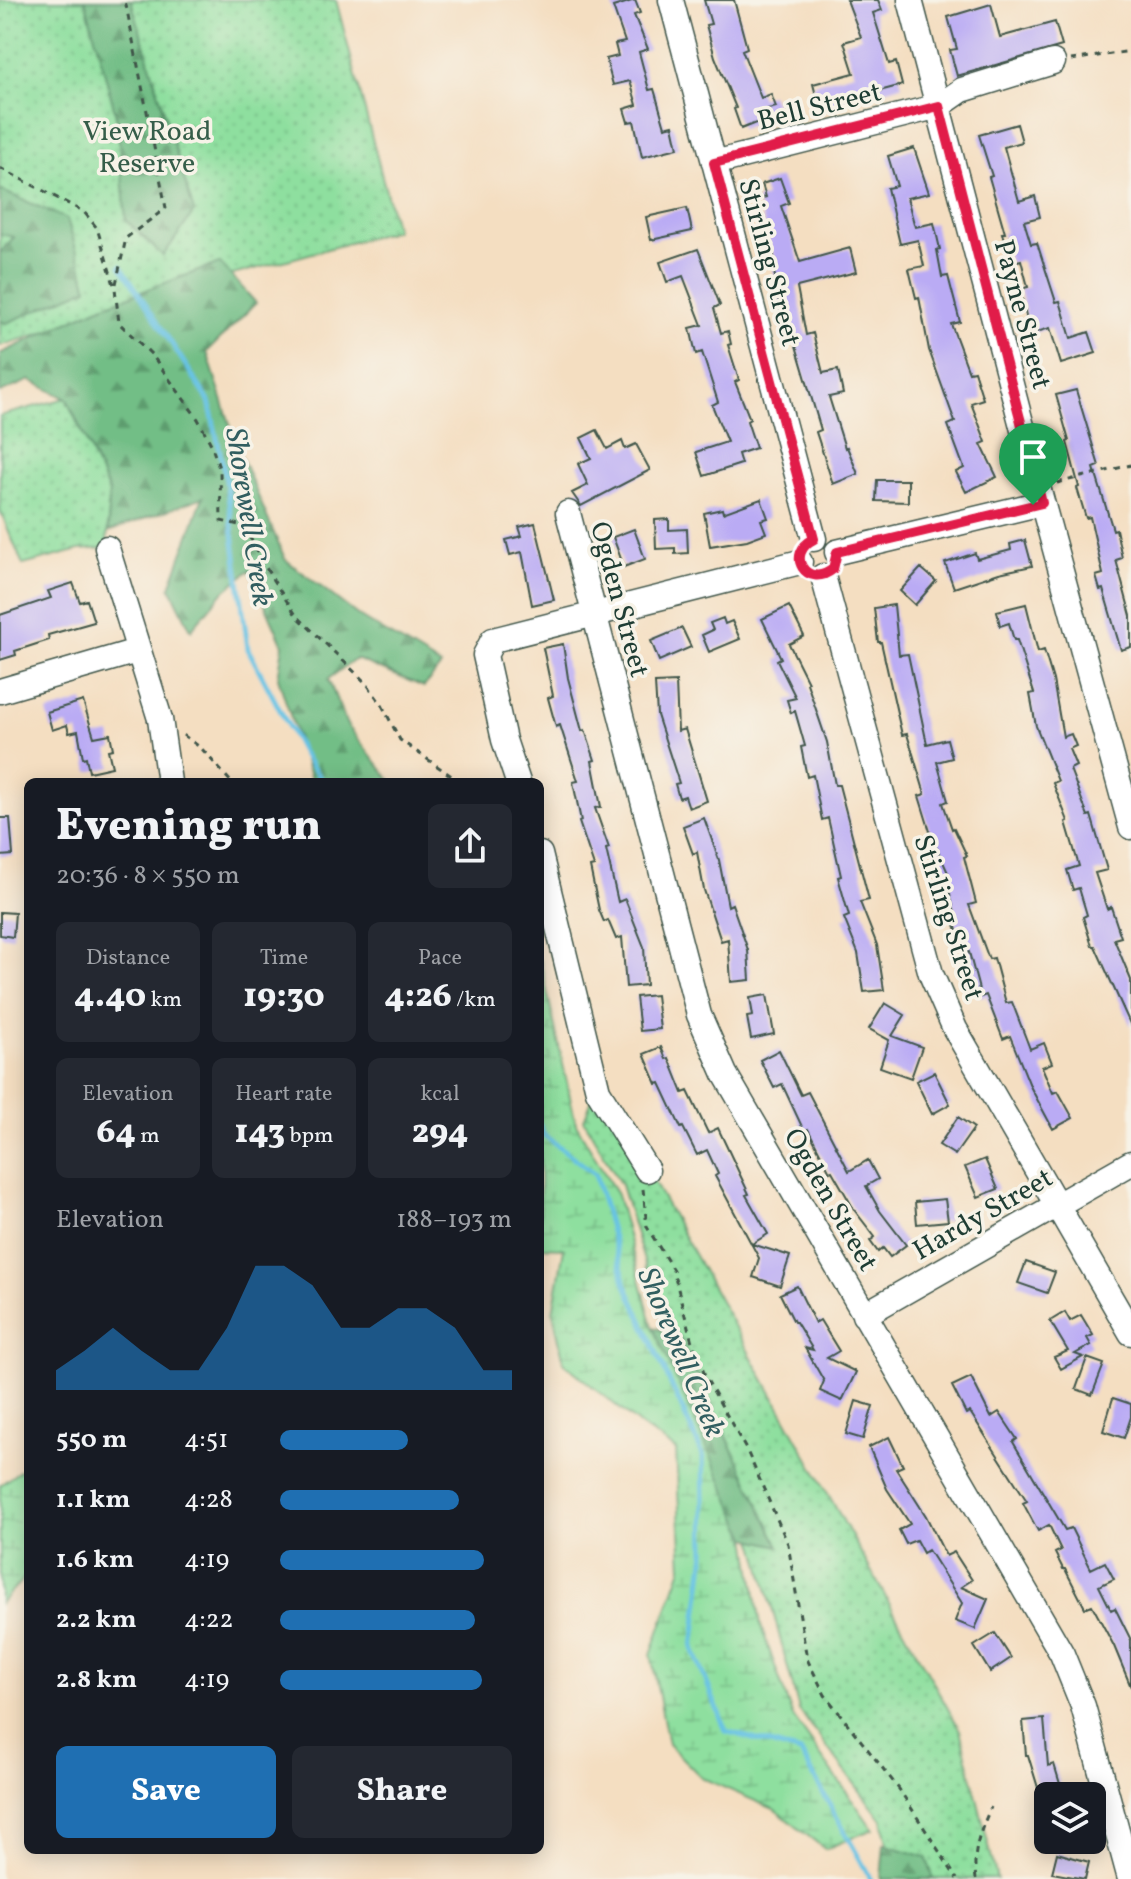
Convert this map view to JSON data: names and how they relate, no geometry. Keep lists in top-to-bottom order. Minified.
{"streets":{"street":["Bell Street","Stirling Street","Payne Street","Ogden Street","Hardy Street"]},"crossings":[["Bell Street","Stirling Street"],["Bell Street","Payne Street"],["Stirling Street","Hardy Street"],["Ogden Street","Hardy Street"]],"water":["Shorewell Creek"],"parks":["View Road Reserve"],"page":{"heading":["Evening run","20:36 · 8 × 550 m"],"stats":[["Distance","4.40 km"],["Time","19:30"],["Pace","4:26 /km"],["Elevation","64 m"],["Heart rate","143 bpm"],["kcal","294"]],"chart":["Elevation","188–193 m"],"list":[{"name":"550 m","note":"4:51"},{"name":"1.1 km","note":"4:28"},{"name":"1.6 km","note":"4:19"},{"name":"2.2 km","note":"4:22"},{"name":"2.8 km","note":"4:19"}],"buttons":["Save","Share"]}}
